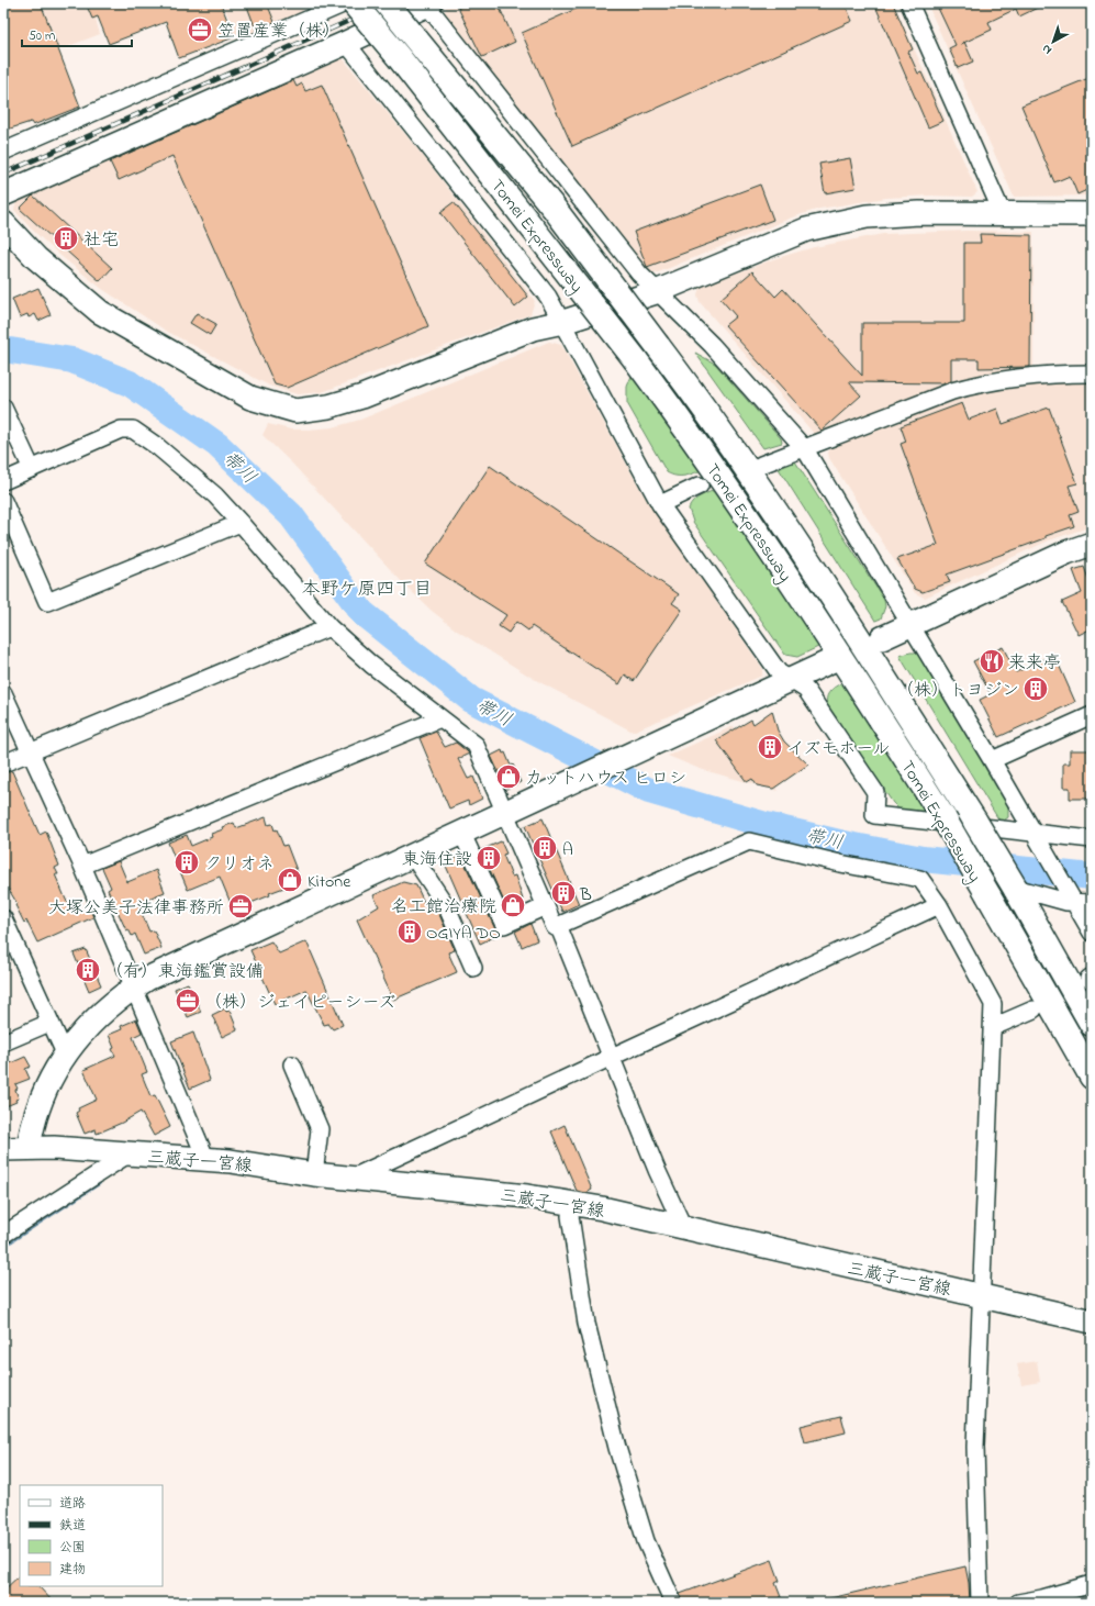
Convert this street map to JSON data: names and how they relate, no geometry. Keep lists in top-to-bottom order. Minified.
{"streets":{"highway":["Tomei Expressway"],"street":["三蔵子一宮線"]},"districts":["本野ケ原四丁目"],"water":["帯川"],"places":{"office":["笠置産業（株）","大塚公美子法律事務所","（株）ジェイピーシーズ"],"building":["社宅","（株）トヨジン","イズモホール","A","東海住設","クリオネ","B","OGIYA DO","（有）東海鑑賞設備"],"restaurant":["来来亭"],"shop":["カットハウス ヒロシ","Kitone","名工館治療院"]},"legend":["道路","鉄道","公園","建物"],"scale_bar":"50 m","north":"bottom left"}
